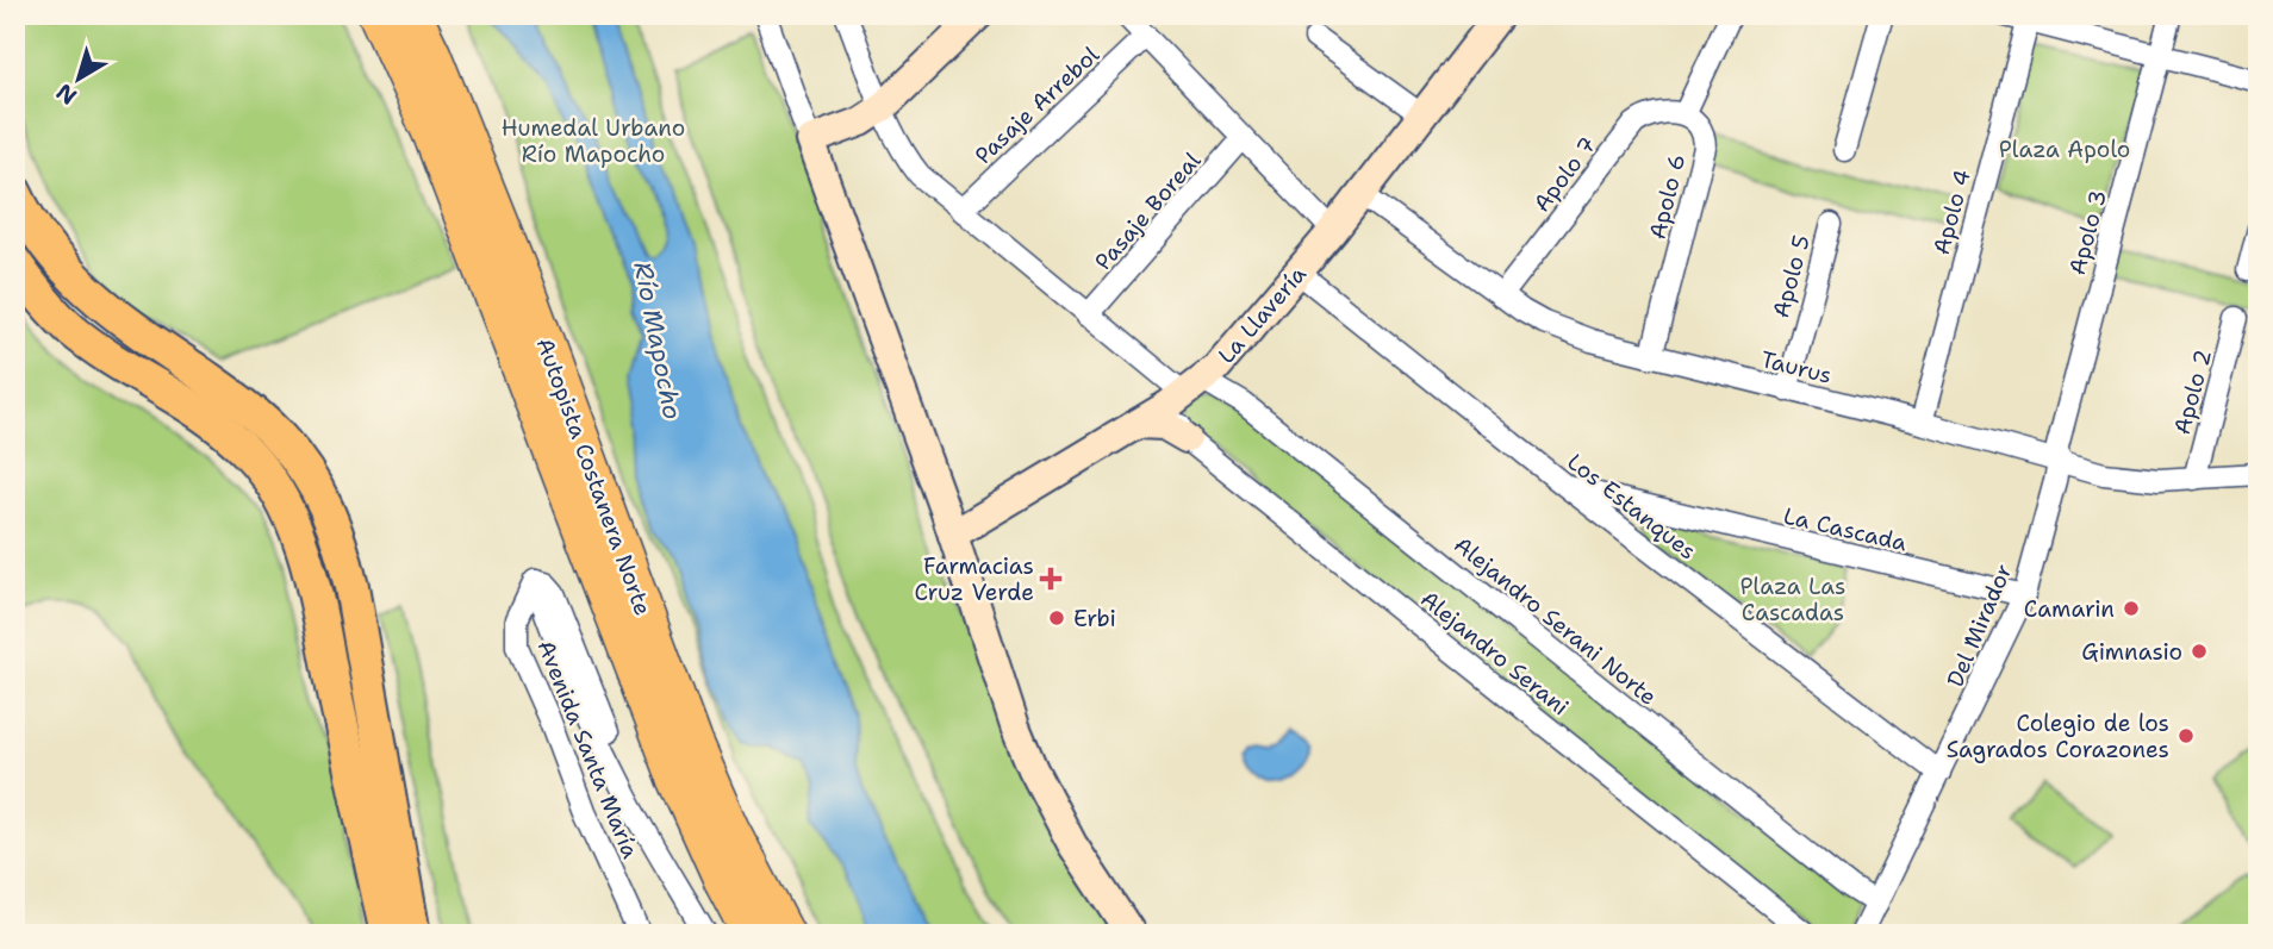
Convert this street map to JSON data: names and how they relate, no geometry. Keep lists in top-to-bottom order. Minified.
{"streets":{"highway":["Autopista Costanera Norte"],"street":["Pasaje Arrebol","Apolo 7","Apolo 6","Pasaje Boreal","Apolo 4","Apolo 3","Apolo 5","La Llavería","Taurus","Apolo 2","Los Estanques","La Cascada","Alejandro Serani Norte","Del Mirador","Alejandro Serani","Avenida Santa María"]},"crossings":[["Apolo 7","Apolo 6"],["Apolo 7","Taurus"],["Apolo 6","Taurus"],["Apolo 4","Taurus"],["Apolo 3","Taurus"],["Apolo 3","Del Mirador"],["Apolo 5","Taurus"],["La Llavería","Taurus"],["La Llavería","Los Estanques"],["La Llavería","Alejandro Serani Norte"],["Taurus","Apolo 2"],["Taurus","Del Mirador"],["Los Estanques","La Cascada"],["Los Estanques","Del Mirador"],["La Cascada","Del Mirador"],["Alejandro Serani Norte","Del Mirador"]],"water":["Río Mapocho"],"parks":["Humedal Urbano Río Mapocho","Plaza Apolo","Plaza Las Cascadas"],"places":{"health":["Farmacias Cruz Verde"],"other":["Camarin","Erbi","Gimnasio","Colegio de los Sagrados Corazones"]},"north":"bottom left"}
